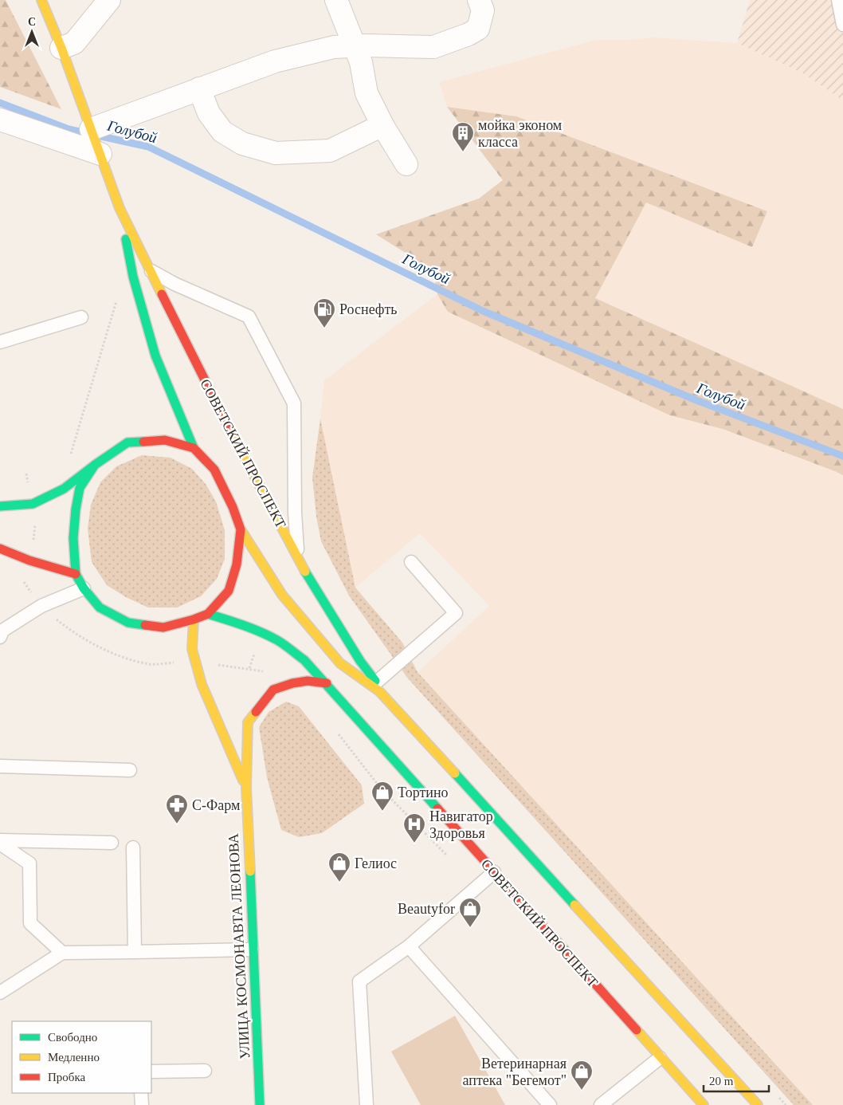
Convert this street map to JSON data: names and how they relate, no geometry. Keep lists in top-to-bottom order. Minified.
{"streets":{"main road":["СОВЕТСКИЙ ПРОСПЕКТ","УЛИЦА КОСМОНАВТА ЛЕОНОВА"]},"crossings":[["СОВЕТСКИЙ ПРОСПЕКТ","УЛИЦА КОСМОНАВТА ЛЕОНОВА"]],"water":["Голубой"],"places":{"building":["мойка эконом класса"],"fuel station":["Роснефть"],"shop":["Тортино","Гелиос","Beautyfor","Ветеринарная аптека \"Бегемот\""],"pharmacy":["С-Фарм"],"hospital":["Навигатор Здоровья"]},"legend":["Свободно","Медленно","Пробка"],"scale_bar":"20 m","north":"top"}
